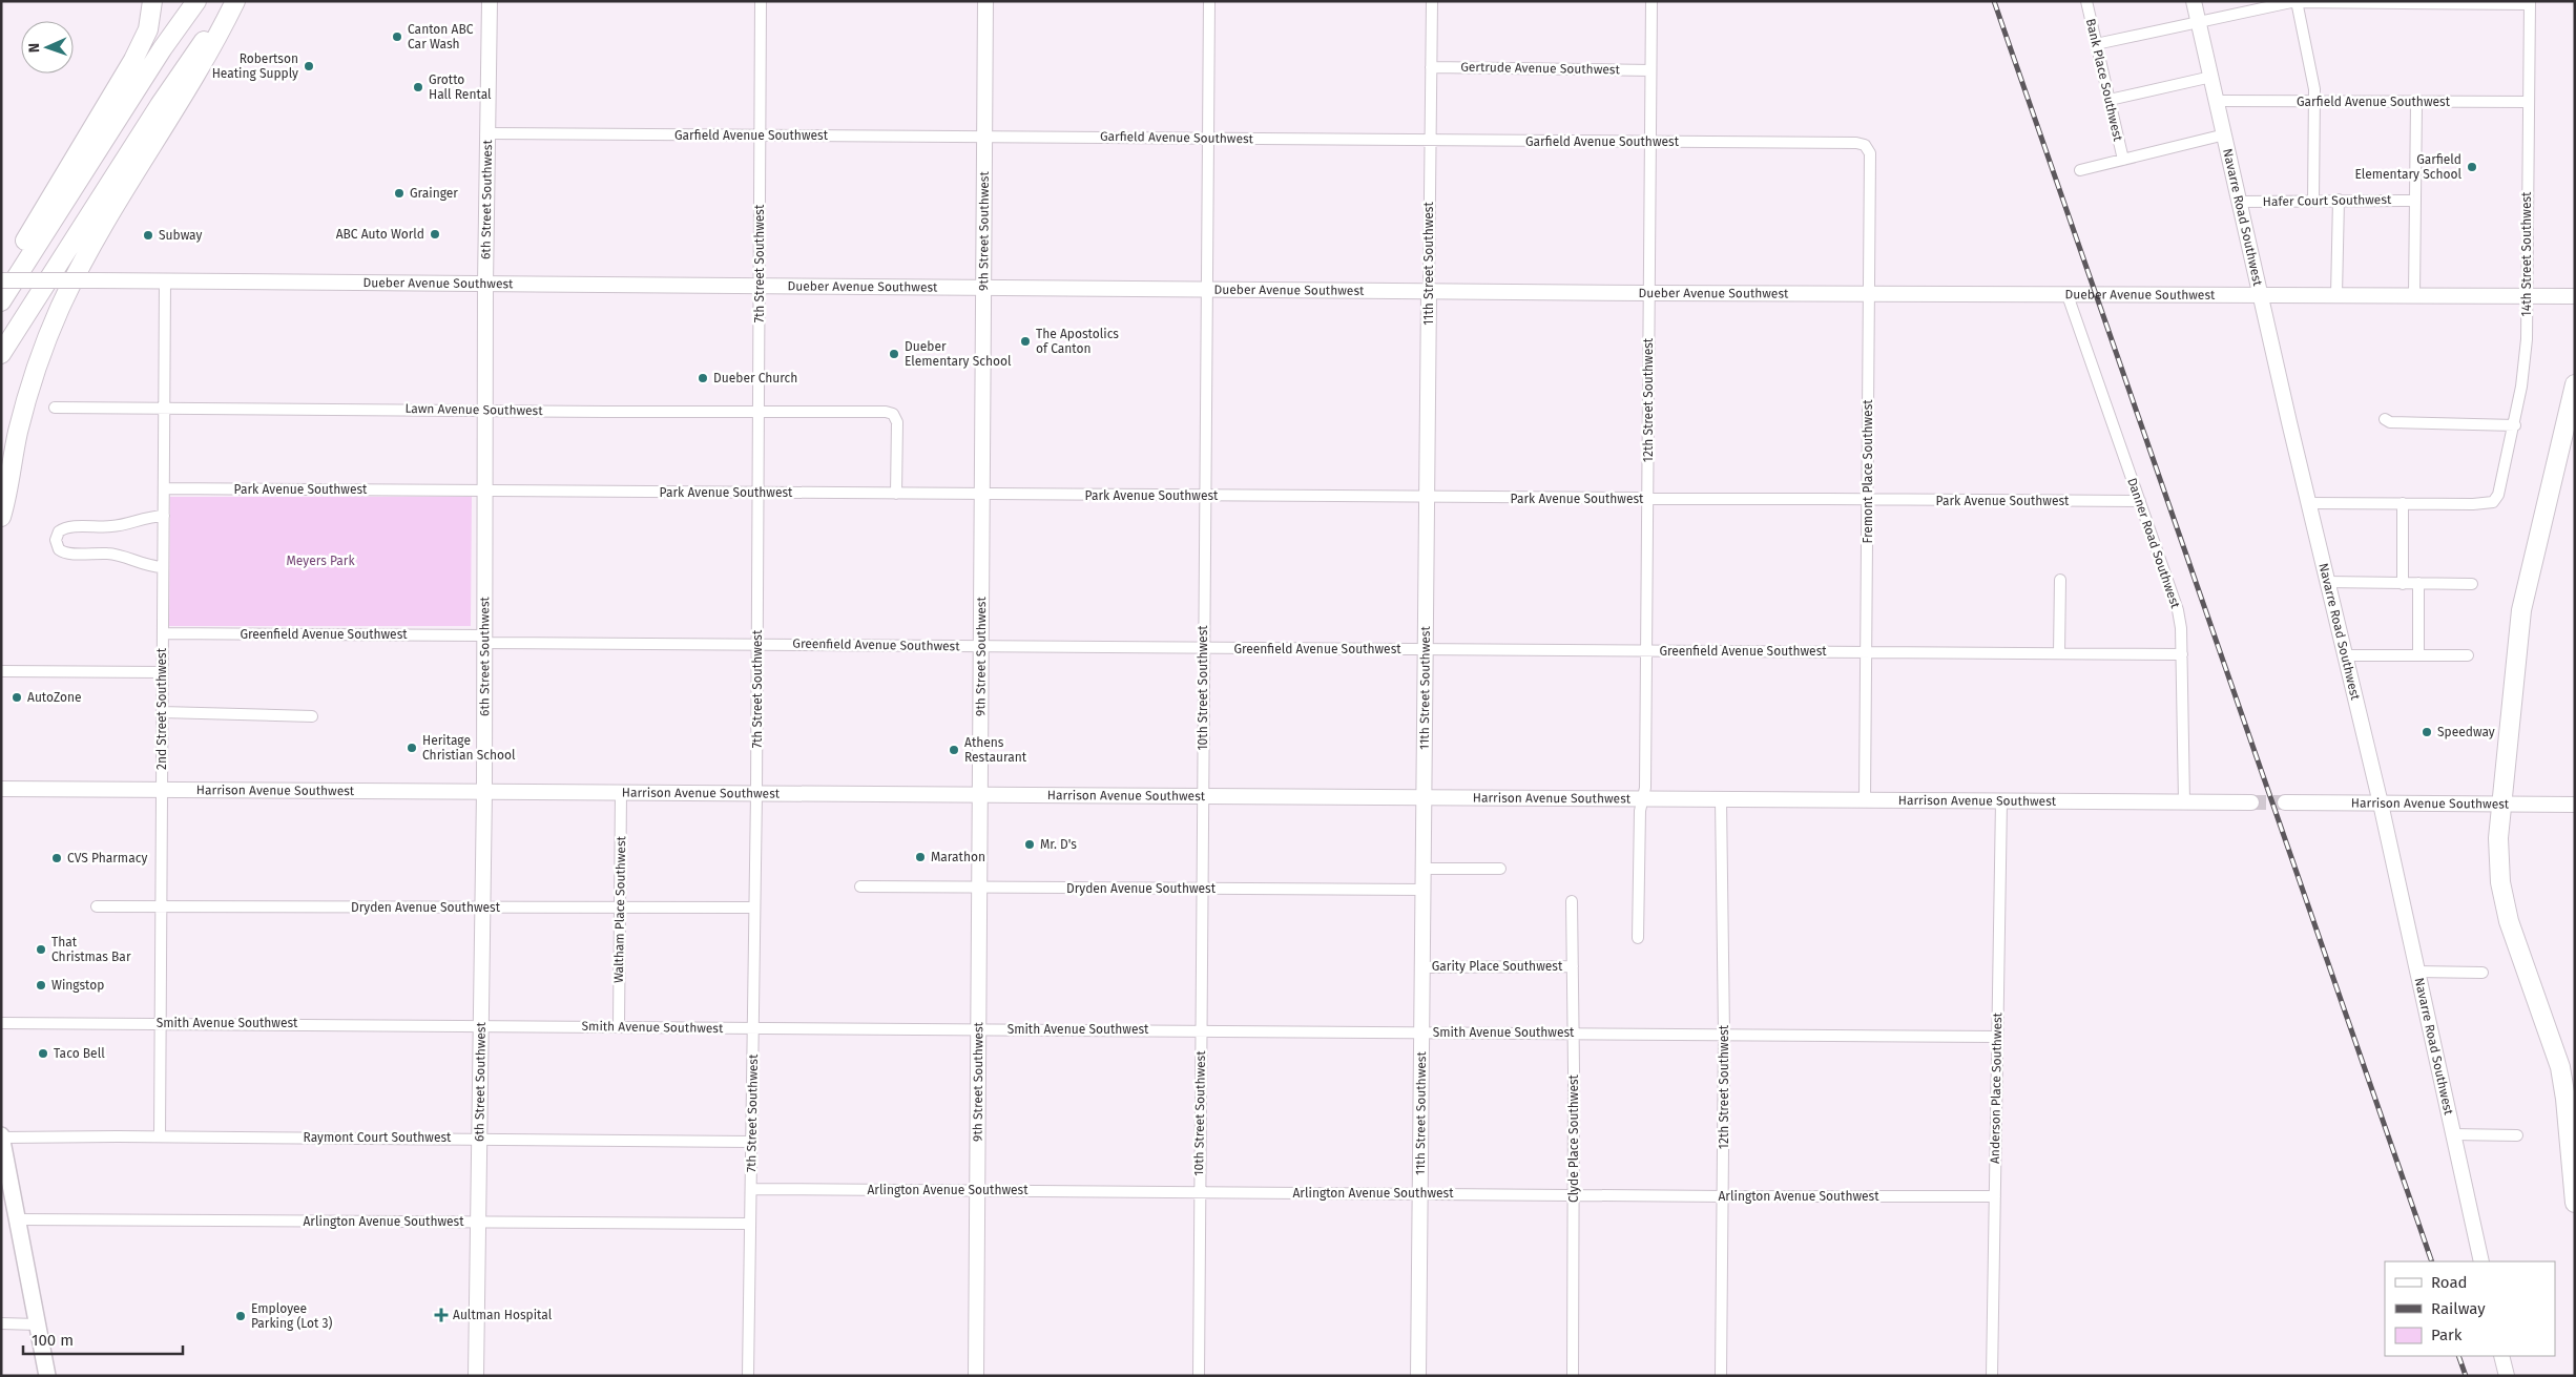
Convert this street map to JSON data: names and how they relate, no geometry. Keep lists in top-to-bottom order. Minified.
{"streets":{"street":["Gertrude Avenue Southwest","Bank Place Southwest","Garfield Avenue Southwest","6th Street Southwest","Hafer Court Southwest","Navarre Road Southwest","9th Street Southwest","14th Street Southwest","7th Street Southwest","11th Street Southwest","Dueber Avenue Southwest","12th Street Southwest","Lawn Avenue Southwest","Fremont Place Southwest","Park Avenue Southwest","Danner Road Southwest","Greenfield Avenue Southwest","10th Street Southwest","2nd Street Southwest","Harrison Avenue Southwest","Dryden Avenue Southwest","Waltham Place Southwest","Garity Place Southwest","Smith Avenue Southwest","Anderson Place Southwest","Raymont Court Southwest","Clyde Place Southwest","Arlington Avenue Southwest"]},"crossings":[["Gertrude Avenue Southwest","11th Street Southwest"],["Gertrude Avenue Southwest","12th Street Southwest"],["Garfield Avenue Southwest","6th Street Southwest"],["Garfield Avenue Southwest","Navarre Road Southwest"],["Garfield Avenue Southwest","9th Street Southwest"],["Garfield Avenue Southwest","14th Street Southwest"],["Garfield Avenue Southwest","7th Street Southwest"],["Garfield Avenue Southwest","11th Street Southwest"],["Garfield Avenue Southwest","12th Street Southwest"],["Garfield Avenue Southwest","Fremont Place Southwest"],["Garfield Avenue Southwest","10th Street Southwest"],["6th Street Southwest","Dueber Avenue Southwest"],["6th Street Southwest","Lawn Avenue Southwest"],["6th Street Southwest","Park Avenue Southwest"],["6th Street Southwest","Greenfield Avenue Southwest"],["6th Street Southwest","Harrison Avenue Southwest"],["6th Street Southwest","Dryden Avenue Southwest"],["6th Street Southwest","Smith Avenue Southwest"],["6th Street Southwest","Raymont Court Southwest"],["6th Street Southwest","Arlington Avenue Southwest"],["Hafer Court Southwest","Navarre Road Southwest"],["Navarre Road Southwest","Dueber Avenue Southwest"],["Navarre Road Southwest","Harrison Avenue Southwest"],["9th Street Southwest","Dueber Avenue Southwest"],["9th Street Southwest","Park Avenue Southwest"],["9th Street Southwest","Greenfield Avenue Southwest"],["9th Street Southwest","Harrison Avenue Southwest"],["9th Street Southwest","Dryden Avenue Southwest"],["9th Street Southwest","Smith Avenue Southwest"],["9th Street Southwest","Arlington Avenue Southwest"],["14th Street Southwest","Dueber Avenue Southwest"],["7th Street Southwest","Dueber Avenue Southwest"],["7th Street Southwest","Lawn Avenue Southwest"],["7th Street Southwest","Park Avenue Southwest"],["7th Street Southwest","Greenfield Avenue Southwest"],["7th Street Southwest","Harrison Avenue Southwest"],["7th Street Southwest","Dryden Avenue Southwest"],["7th Street Southwest","Smith Avenue Southwest"],["7th Street Southwest","Raymont Court Southwest"],["7th Street Southwest","Arlington Avenue Southwest"],["11th Street Southwest","Dueber Avenue Southwest"],["11th Street Southwest","Park Avenue Southwest"],["11th Street Southwest","Greenfield Avenue Southwest"],["11th Street Southwest","Harrison Avenue Southwest"],["11th Street Southwest","Dryden Avenue Southwest"],["11th Street Southwest","Garity Place Southwest"],["11th Street Southwest","Smith Avenue Southwest"],["11th Street Southwest","Arlington Avenue Southwest"],["Dueber Avenue Southwest","12th Street Southwest"],["Dueber Avenue Southwest","Fremont Place Southwest"],["Dueber Avenue Southwest","Danner Road Southwest"],["Dueber Avenue Southwest","10th Street Southwest"],["Dueber Avenue Southwest","2nd Street Southwest"],["12th Street Southwest","Park Avenue Southwest"],["12th Street Southwest","Greenfield Avenue Southwest"],["12th Street Southwest","Harrison Avenue Southwest"],["12th Street Southwest","Smith Avenue Southwest"],["12th Street Southwest","Arlington Avenue Southwest"],["Lawn Avenue Southwest","Park Avenue Southwest"],["Lawn Avenue Southwest","2nd Street Southwest"],["Fremont Place Southwest","Park Avenue Southwest"],["Fremont Place Southwest","Greenfield Avenue Southwest"],["Fremont Place Southwest","Harrison Avenue Southwest"],["Park Avenue Southwest","Danner Road Southwest"],["Park Avenue Southwest","10th Street Southwest"],["Park Avenue Southwest","2nd Street Southwest"],["Danner Road Southwest","Greenfield Avenue Southwest"],["Danner Road Southwest","Harrison Avenue Southwest"],["Greenfield Avenue Southwest","10th Street Southwest"],["Greenfield Avenue Southwest","2nd Street Southwest"],["10th Street Southwest","Harrison Avenue Southwest"],["10th Street Southwest","Dryden Avenue Southwest"],["10th Street Southwest","Smith Avenue Southwest"],["10th Street Southwest","Arlington Avenue Southwest"],["2nd Street Southwest","Harrison Avenue Southwest"],["2nd Street Southwest","Dryden Avenue Southwest"],["2nd Street Southwest","Smith Avenue Southwest"],["2nd Street Southwest","Raymont Court Southwest"],["Harrison Avenue Southwest","Waltham Place Southwest"],["Harrison Avenue Southwest","Anderson Place Southwest"],["Dryden Avenue Southwest","Waltham Place Southwest"],["Waltham Place Southwest","Smith Avenue Southwest"],["Garity Place Southwest","Clyde Place Southwest"],["Smith Avenue Southwest","Anderson Place Southwest"],["Smith Avenue Southwest","Clyde Place Southwest"],["Anderson Place Southwest","Arlington Avenue Southwest"],["Clyde Place Southwest","Arlington Avenue Southwest"]],"parks":["Meyers Park"],"places":{"other":["Canton ABC Car Wash","Robertson Heating Supply","Grotto Hall Rental","Garfield Elementary School","Grainger","ABC Auto World","Subway","The Apostolics of Canton","Dueber Elementary School","Dueber Church","AutoZone","Speedway","Heritage Christian School","Athens Restaurant","Mr. D's","Marathon","CVS Pharmacy","That Christmas Bar","Wingstop","Taco Bell","Employee Parking (Lot 3)"],"health":["Aultman Hospital"]},"legend":["Road","Railway","Park"],"scale_bar":"100 m","north":"left"}
